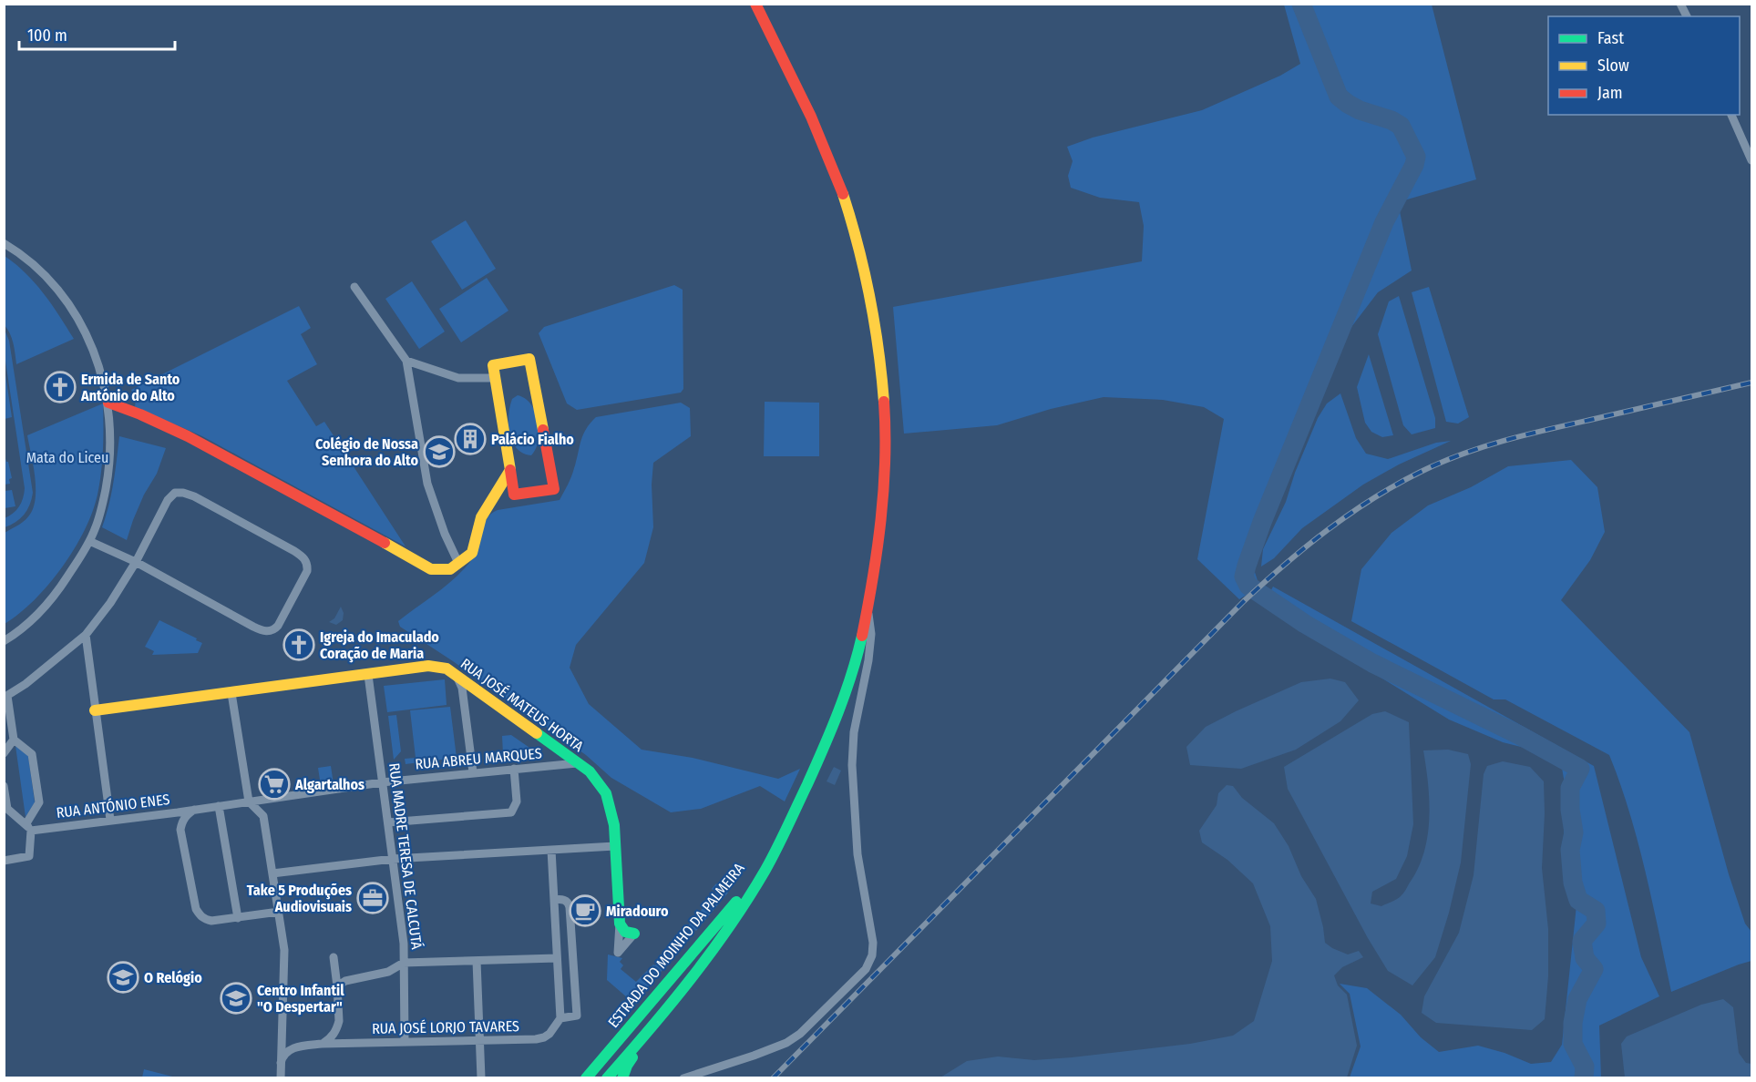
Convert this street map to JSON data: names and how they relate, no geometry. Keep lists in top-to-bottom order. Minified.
{"streets":{"street":["RUA JOSÉ MATEUS HORTA","RUA ABREU MARQUES","RUA ANTÓNIO ENES","RUA MADRE TERESA DE CALCUTÁ","ESTRADA DO MOINHO DA PALMEIRA","RUA JOSÉ LORJO TAVARES"]},"crossings":[["RUA JOSÉ MATEUS HORTA","RUA ABREU MARQUES"],["RUA JOSÉ MATEUS HORTA","RUA MADRE TERESA DE CALCUTÁ"],["RUA ABREU MARQUES","RUA ANTÓNIO ENES"],["RUA ABREU MARQUES","RUA MADRE TERESA DE CALCUTÁ"],["RUA MADRE TERESA DE CALCUTÁ","RUA JOSÉ LORJO TAVARES"]],"parks":["Mata do Liceu"],"places":{"church":["Ermida de Santo António do Alto","Igreja do Imaculado Coração de Maria"],"building":["Palácio Fialho"],"school or university":["Colégio de Nossa Senhora do Alto","O Relógio","Centro Infantil \"O Despertar\""],"supermarket":["Algartalhos"],"office":["Take 5 Produções Audiovisuais"],"cafe":["Miradouro"]},"legend":["Fast","Slow","Jam"],"scale_bar":"100 m"}
